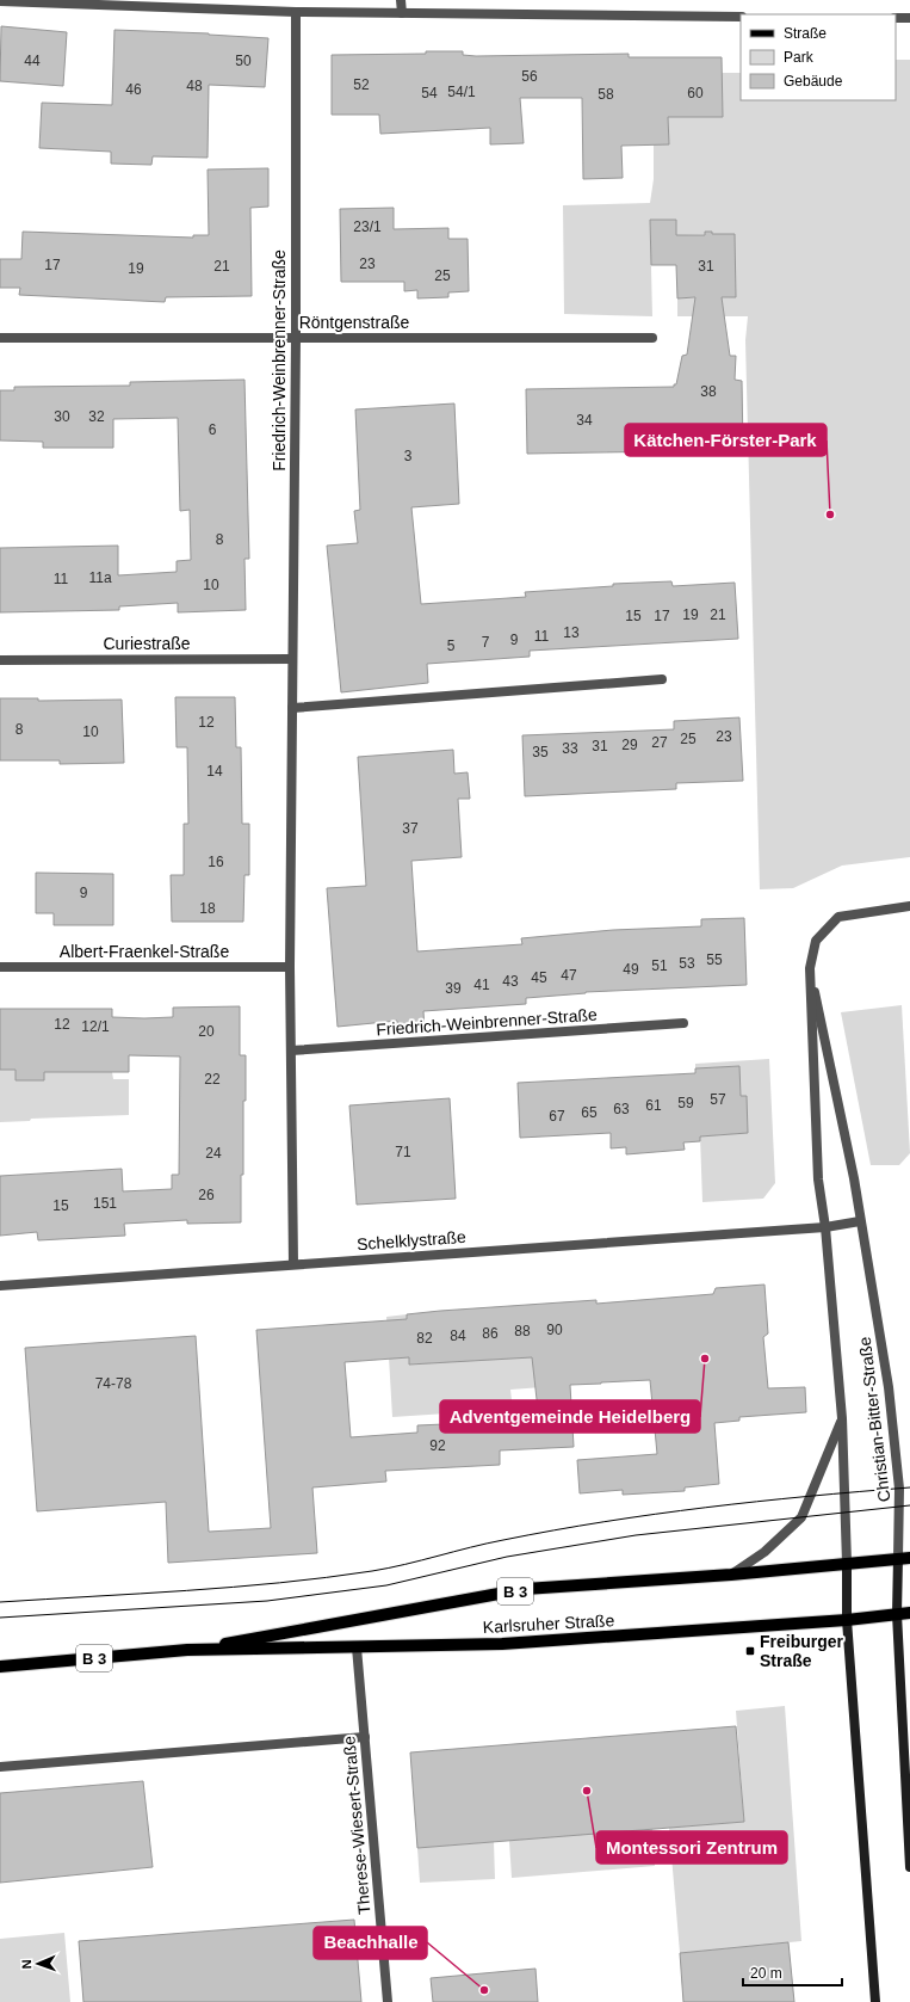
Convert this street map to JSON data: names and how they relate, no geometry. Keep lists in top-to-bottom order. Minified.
{"streets":{"main road":["B 3","Karlsruher Straße"],"street":["Röntgenstraße","Friedrich-Weinbrenner-Straße","Curiestraße","Albert-Fraenkel-Straße","Schelklystraße","Christian-Bitter-Straße","Therese-Wiesert-Straße"]},"crossings":[["Röntgenstraße","Friedrich-Weinbrenner-Straße"],["Friedrich-Weinbrenner-Straße","Curiestraße"],["Friedrich-Weinbrenner-Straße","Albert-Fraenkel-Straße"],["Friedrich-Weinbrenner-Straße","Schelklystraße"],["Schelklystraße","Christian-Bitter-Straße"],["Christian-Bitter-Straße","Karlsruher Straße"],["Karlsruher Straße","Therese-Wiesert-Straße"]],"places":{"other":["Kätchen-Förster-Park","Adventgemeinde Heidelberg","Montessori Zentrum","Beachhalle"],"transit":["Freiburger Straße"]},"house_numbers":["44","50","56","52","48","46","54/1","54","60","58","23/1","23","17","21","31","19","25","38","30","32","34","6","3","8","11a","11","10","19","21","15","17","13","11","9","7","5","12","8","10","23","25","27","29","31","33","35","14","37","16","9","18","55","53","51","49","47","45","43","41","39","12","12/1","20","22","57","59","61","63","65","67","71","24","26","151","15","90","88","86","84","82","74-78","92"],"legend":["Straße","Park","Gebäude"],"scale_bar":"20 m","north":"left"}
